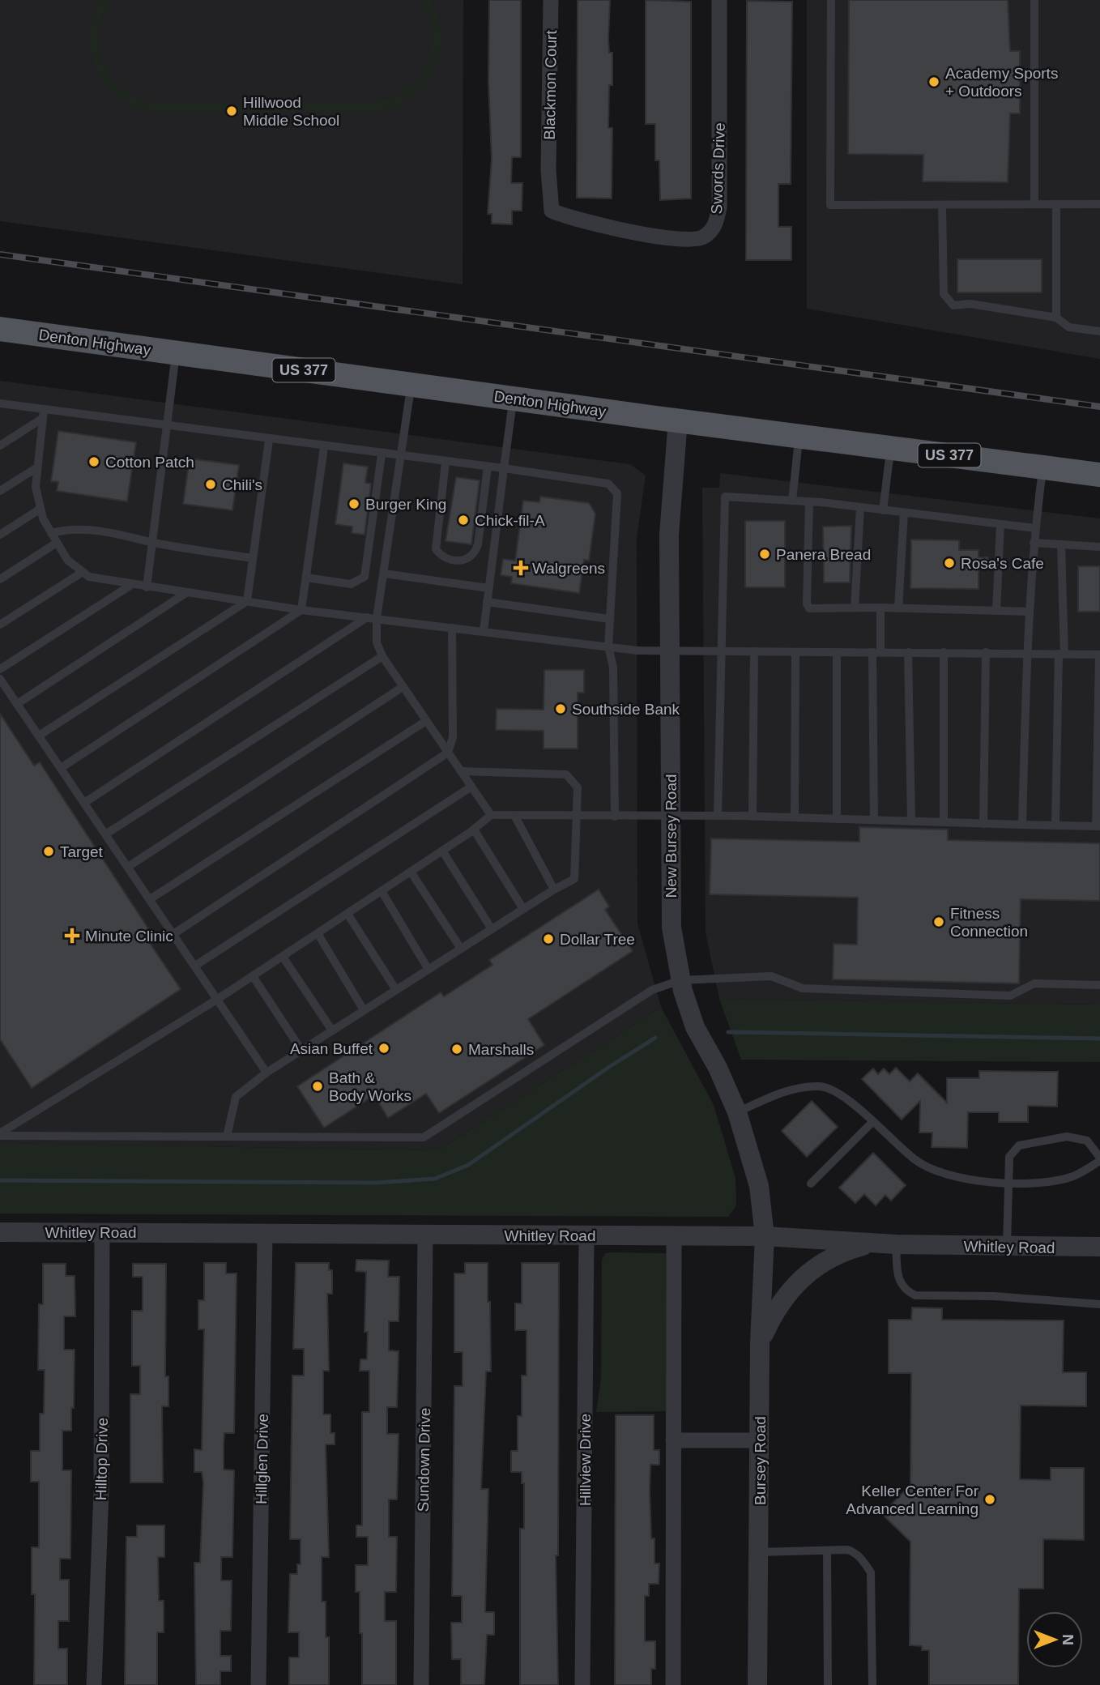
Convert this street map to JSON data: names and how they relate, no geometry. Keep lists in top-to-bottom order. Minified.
{"streets":{"main road":["Denton Highway","US 377"],"street":["Blackmon Court","Swords Drive","New Bursey Road","Whitley Road","Hilltop Drive","Hillglen Drive","Sundown Drive","Hillview Drive","Bursey Road"]},"crossings":[["Blackmon Court","Swords Drive"],["Denton Highway","New Bursey Road"],["New Bursey Road","Whitley Road"],["New Bursey Road","Bursey Road"],["Whitley Road","Hilltop Drive"],["Whitley Road","Hillglen Drive"],["Whitley Road","Sundown Drive"],["Whitley Road","Hillview Drive"],["Whitley Road","Bursey Road"]],"places":{"other":["Academy Sports + Outdoors","Hillwood Middle School","Cotton Patch","Chili's","Burger King","Chick-fil-A","Panera Bread","Rosa's Cafe","Southside Bank","Target","Fitness Connection","Dollar Tree","Asian Buffet","Marshalls","Bath & Body Works","Keller Center For Advanced Learning"],"health":["Walgreens","Minute Clinic"]},"north":"right"}
